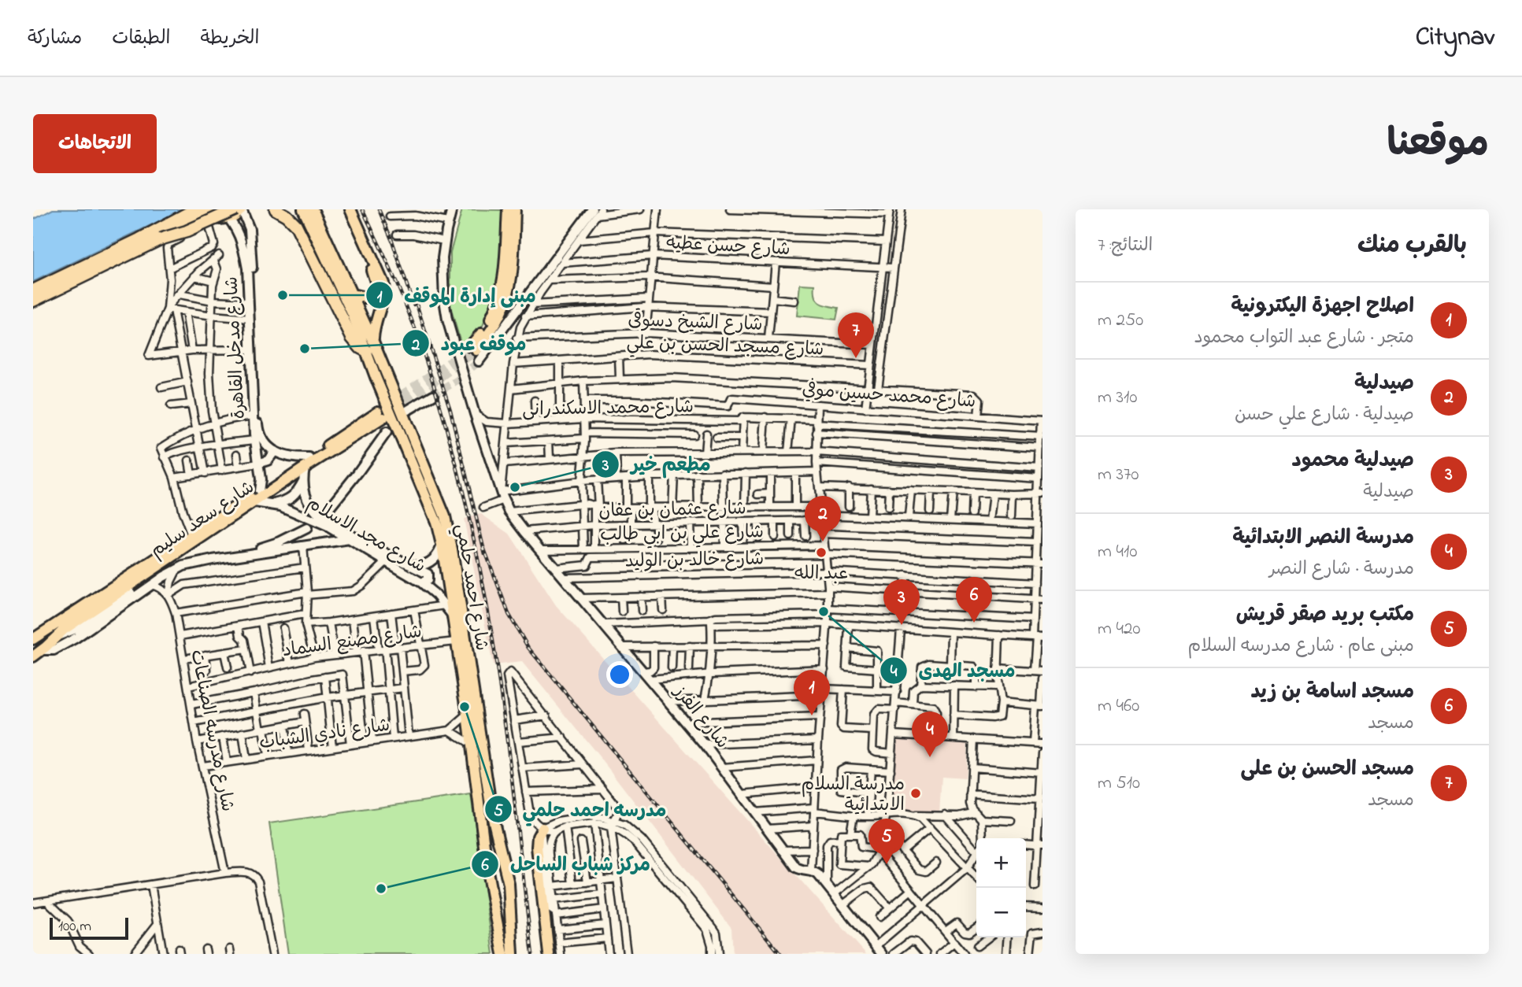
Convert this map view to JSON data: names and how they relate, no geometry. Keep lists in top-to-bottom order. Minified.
{"streets":{"main road":["شارع سعد سليم","شارع احمد حلمي"],"street":["شارع حسن عطيه","شارع الشيخ دسوقى","شارع مسجد الحسن بن علي","شارع مدخل القاهرة","شارع محمد حسين موفي","شارع محمد الاسكندرانى","شارع عثمان بن عفان","شارع علي بن ابي طالب","شارع مجد الاسلام","شارع خالد بن الوليد","شارع مصنع السماد","شارع الفرز","شارع مدرسه الصناعات","شارع نادي الشباب"]},"crossings":[["شارع مدخل القاهرة","شارع سعد سليم"],["شارع محمد الاسكندرانى","شارع الفرز"],["شارع عثمان بن عفان","شارع الفرز"],["شارع سعد سليم","شارع مجد الاسلام"],["شارع علي بن ابي طالب","شارع الفرز"],["شارع مجد الاسلام","شارع احمد حلمي"],["شارع خالد بن الوليد","شارع الفرز"],["شارع احمد حلمي","شارع مصنع السماد"],["شارع مصنع السماد","شارع مدرسه الصناعات"],["شارع مدرسه الصناعات","شارع نادي الشباب"]],"places":["مبنى إدارة الموقف","موقف عبود","مطعم خير","عبد الله","مسجد الهدى","مدرسه احمد حلمي","مدرسة السلام الابتدائية","مركز شباب الساحل"],"scale_bar":"100 m","page":{"header":"Citynav","nav":["الخريطة","الطبقات","مشاركة"],"title":"موقعنا","buttons":"الاتجاهات","heading":["بالقرب منك","النتائج: 7"],"list":[{"mark":"1","name":"اصلاح اجهزة اليكترونية","note":"متجر · شارع عبد التواب محمود","value":"250 m"},{"mark":"2","name":"صيدلية","note":"صيدلية · شارع علي حسن","value":"310 m"},{"mark":"3","name":"صيدلية محمود","note":"صيدلية","value":"370 m"},{"mark":"4","name":"مدرسة النصر الابتدائية","note":"مدرسة · شارع النصر","value":"410 m"},{"mark":"5","name":"مكتب بريد صقر قريش","note":"مبنى عام · شارع مدرسه السلام","value":"420 m"},{"mark":"6","name":"مسجد اسامة بن زيد","note":"مسجد","value":"460 m"},{"mark":"7","name":"مسجد الحسن بن على","note":"مسجد","value":"510 m"}],"pins":["7","2","6","3","1","4","5"],"map_buttons":["+","−"],"scale":"100 m"}}
